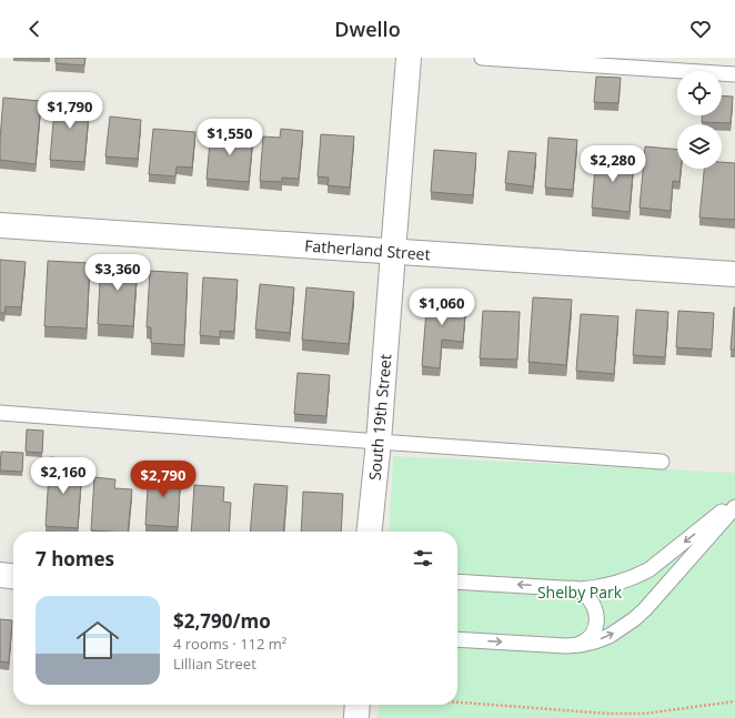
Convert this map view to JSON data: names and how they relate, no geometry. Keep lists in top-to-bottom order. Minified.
{"streets":{"street":["Fatherland Street","South 19th Street"]},"crossings":[["Fatherland Street","South 19th Street"]],"parks":["Shelby Park"],"page":{"header":"Dwello","price":["$1,790","$1,550","$2,280","$3,360","$1,060","$2,160","$2,790"],"heading":"7 homes","list":[{"name":"$2,790/mo","note":"4 rooms · 112 m² · Lillian Street"}]}}
